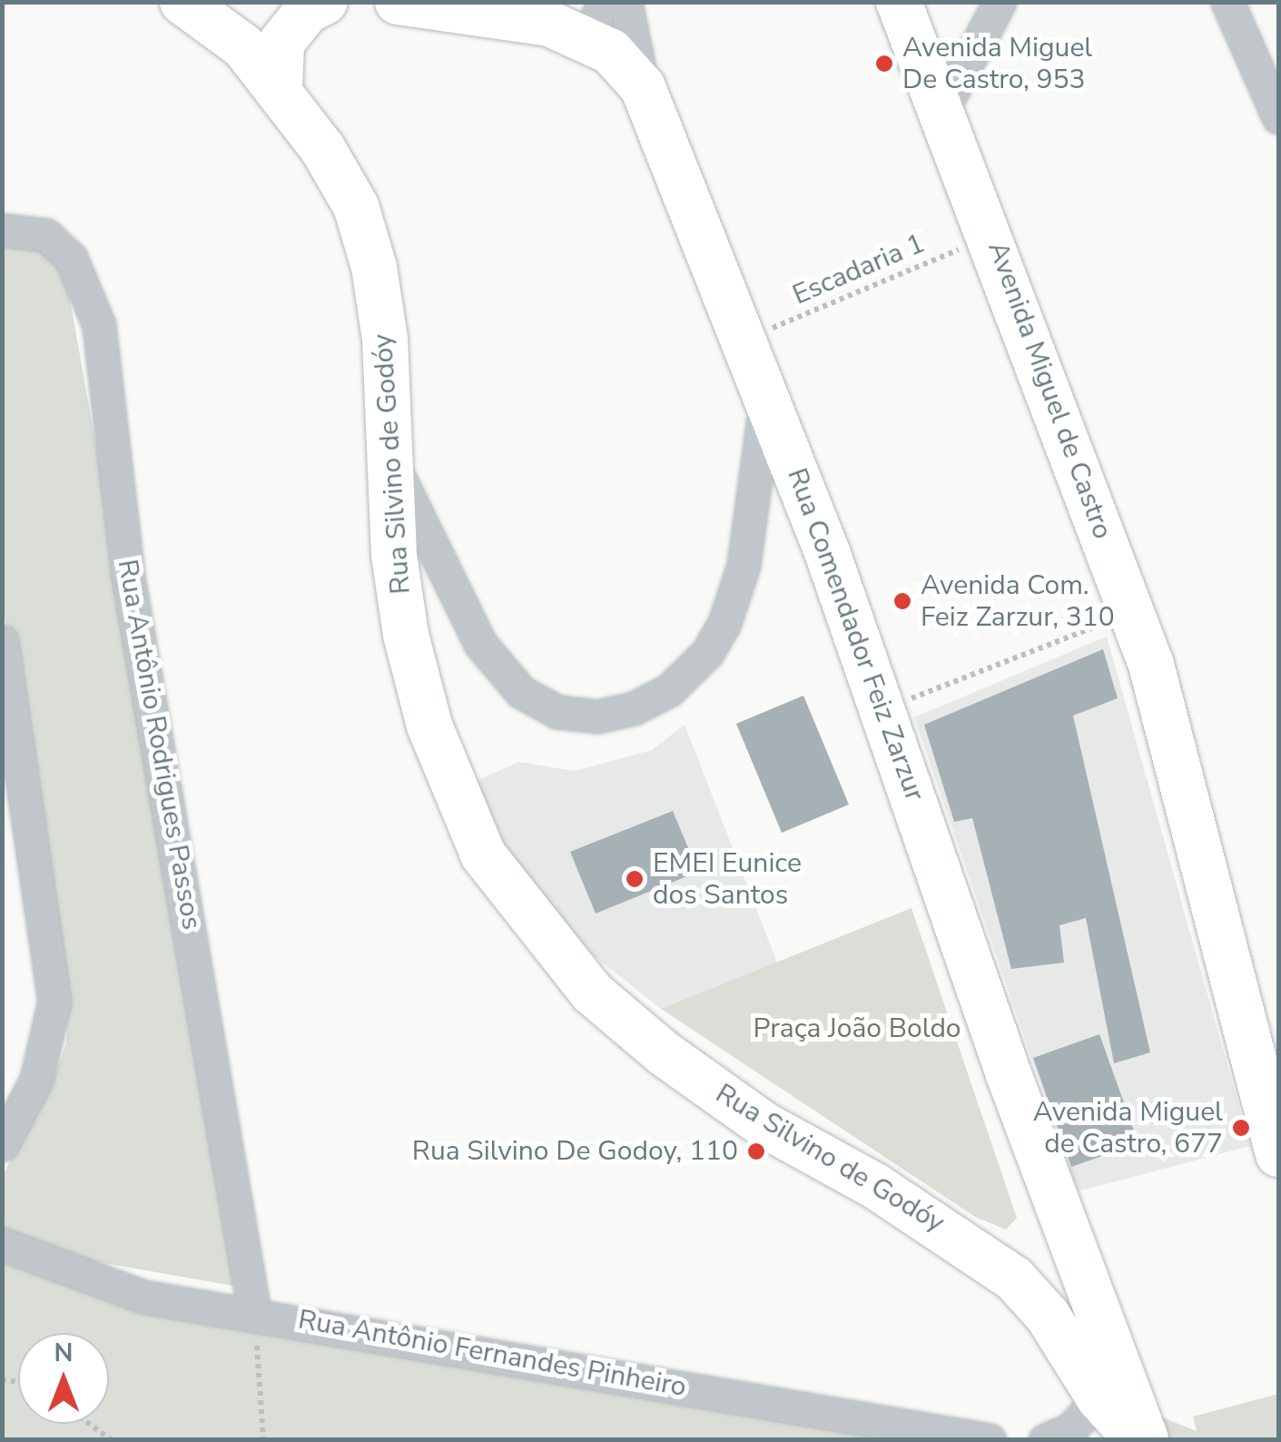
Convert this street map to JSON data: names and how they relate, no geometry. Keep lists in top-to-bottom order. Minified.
{"streets":{"main road":["Avenida Miguel de Castro","Rua Silvino de Godóy","Rua Comendador Feiz Zarzur"],"street":["Rua Antônio Rodrigues Passos","Rua Antônio Fernandes Pinheiro"],"path":["Escadaria 1"]},"crossings":[["Escadaria 1","Avenida Miguel de Castro"],["Escadaria 1","Rua Comendador Feiz Zarzur"],["Rua Antônio Rodrigues Passos","Rua Antônio Fernandes Pinheiro"]],"parks":["Praça João Boldo"],"places":["Avenida Miguel De Castro, 953","Avenida Com. Feiz Zarzur, 310","EMEI Eunice dos Santos","Avenida Miguel de Castro, 677","Rua Silvino De Godoy, 110"],"north":"top"}
